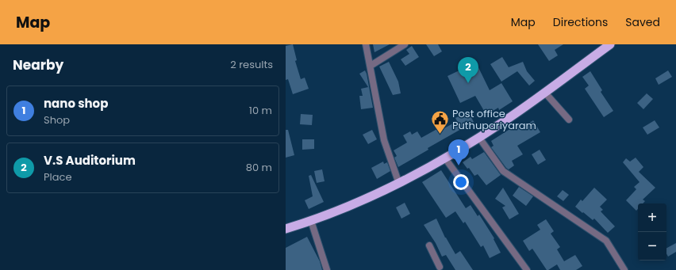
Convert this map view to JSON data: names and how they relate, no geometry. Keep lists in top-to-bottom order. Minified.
{"places":{"public building":["Post office Puthupariyaram"]},"page":{"header":"Map","nav":["Map","Directions","Saved"],"heading":["Nearby","2 results"],"pins":["2","1"],"list":[{"mark":"1","name":"nano shop","note":"Shop","value":"10 m"},{"mark":"2","name":"V.S Auditorium","note":"Place","value":"80 m"}],"map_buttons":["+","−"]}}
